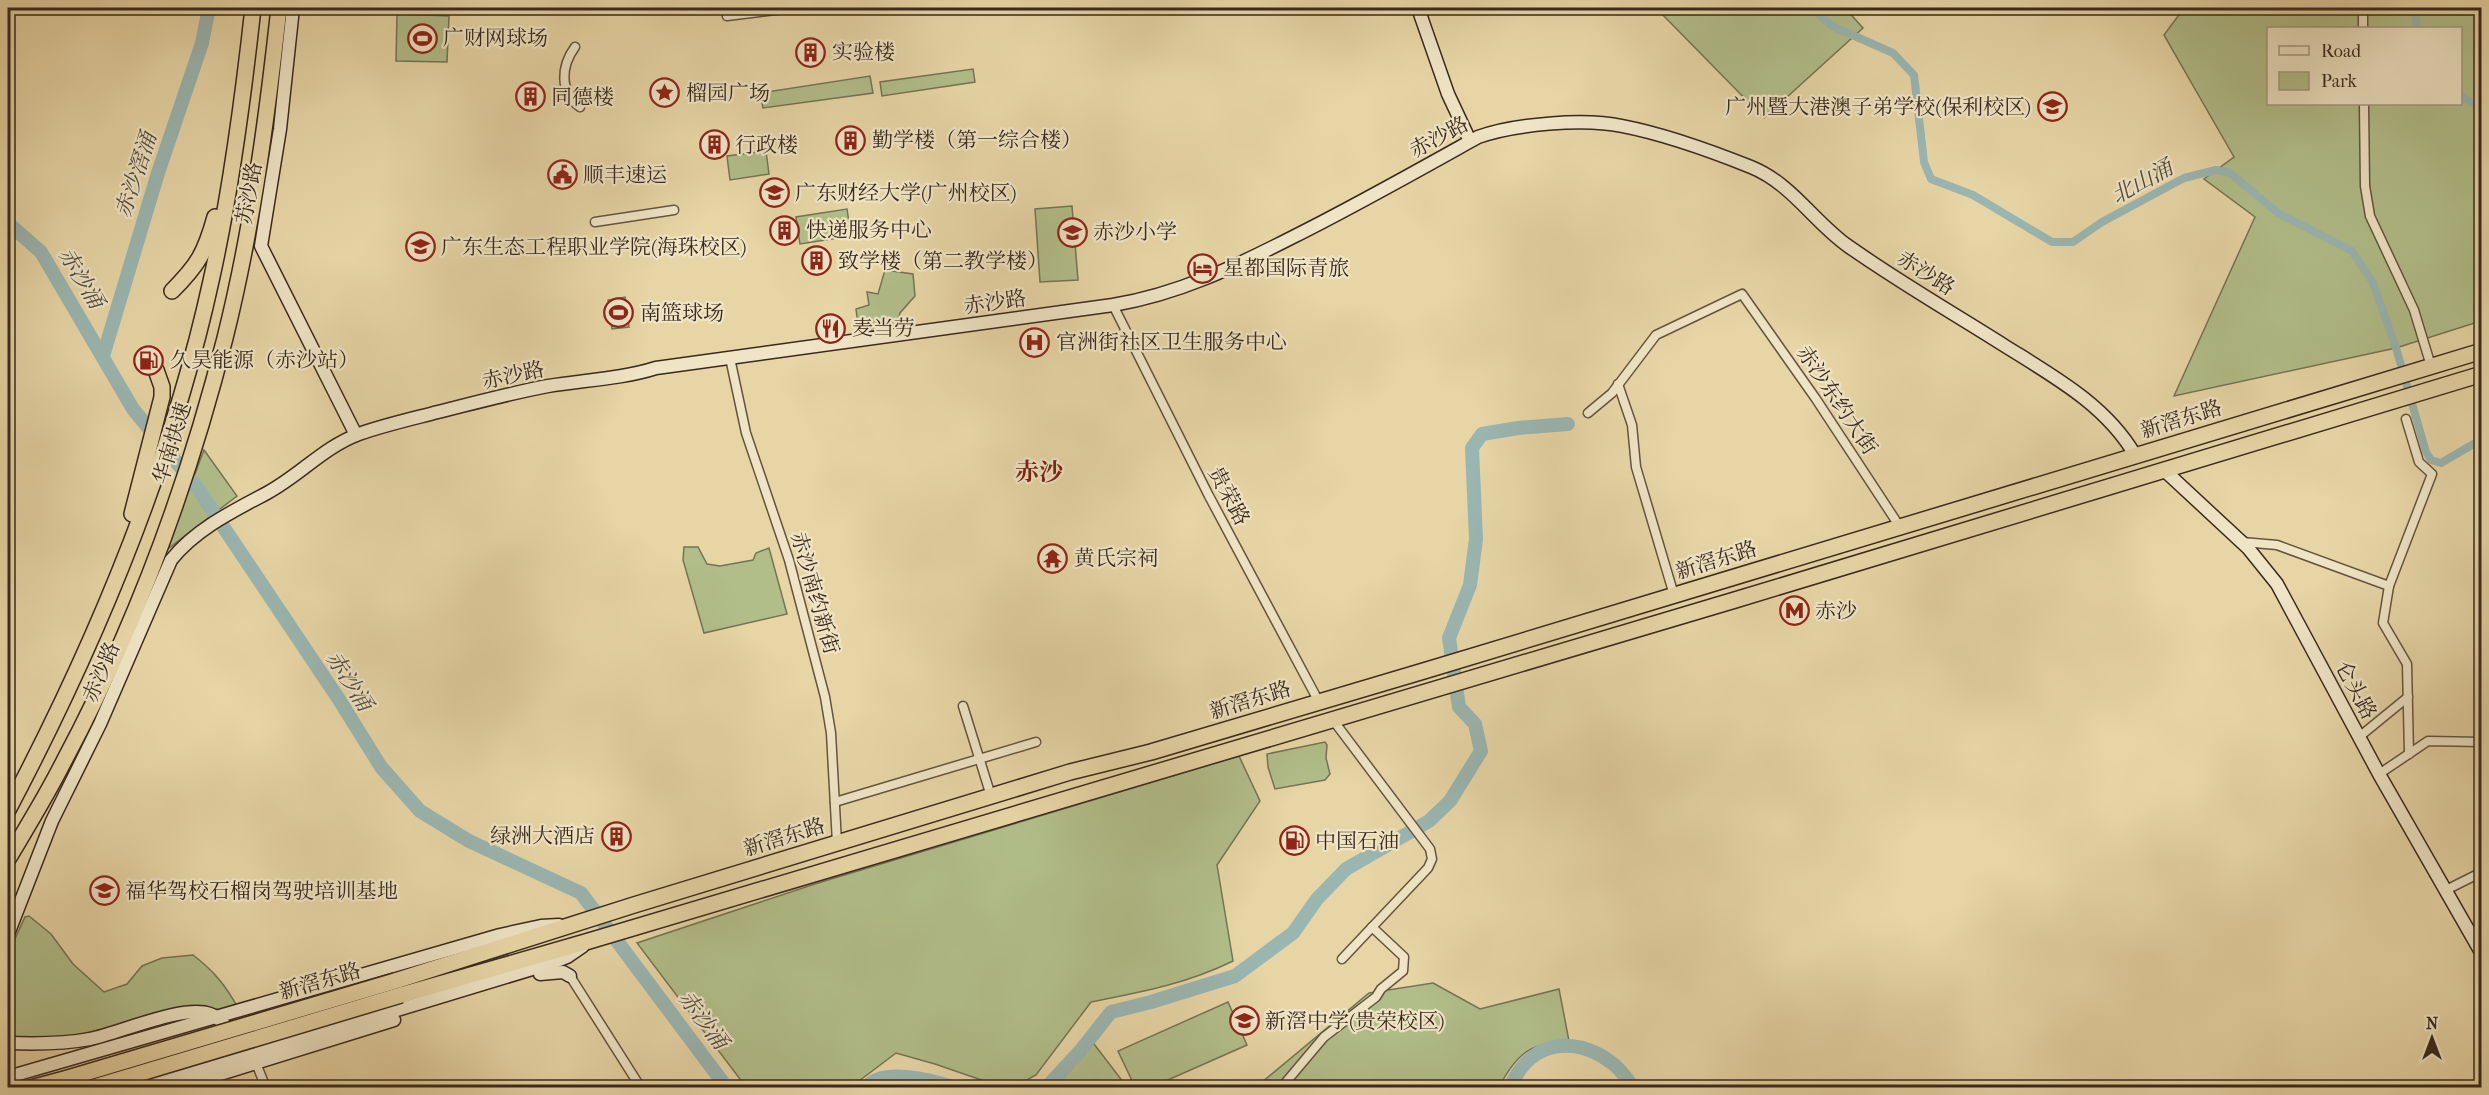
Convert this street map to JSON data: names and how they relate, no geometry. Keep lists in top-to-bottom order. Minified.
{"streets":{"highway":["新滘东路","华南快速"],"main road":["赤沙路","苏沙路","仑头路"],"street":["赤沙东约大街","贵荣路","赤沙南约新街"]},"crossings":[["赤沙路","苏沙路"],["赤沙路","新滘东路"],["赤沙路","贵荣路"],["赤沙路","赤沙南约新街"],["赤沙东约大街","新滘东路"],["新滘东路","贵荣路"],["新滘东路","赤沙南约新街"],["新滘东路","仑头路"]],"districts":["赤沙"],"water":["赤沙滘涌","北山涌","赤沙涌"],"places":{"sports":["广财网球场","南篮球场"],"building":["实验楼","同德楼","勤学楼（第一综合楼）","行政楼","快递服务中心","致学楼（第二教学楼）","绿洲大酒店"],"place":["榴园广场"],"school or university":["广州暨大港澳子弟学校(保利校区)","广东财经大学(广州校区)","赤沙小学","广东生态工程职业学院(海珠校区)","福华驾校石榴岗驾驶培训基地","新滘中学(贵荣校区)"],"public building":["顺丰速运"],"hotel":["星都国际青旅"],"restaurant":["麦当劳"],"hospital":["官洲街社区卫生服务中心"],"fuel station":["久昊能源（赤沙站）","中国石油"],"temple":["黄氏宗祠"],"metro station":["赤沙"]},"legend":["Road","Park"],"north":"top"}
